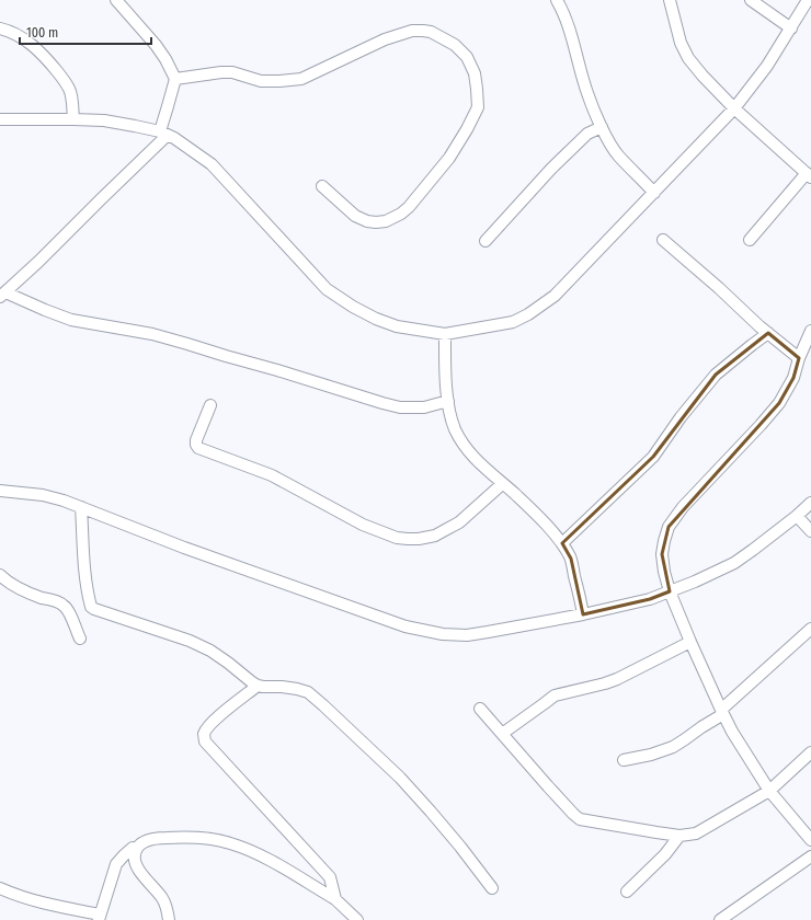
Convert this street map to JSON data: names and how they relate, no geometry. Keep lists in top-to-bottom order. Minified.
{"scale_bar":"100 m"}
